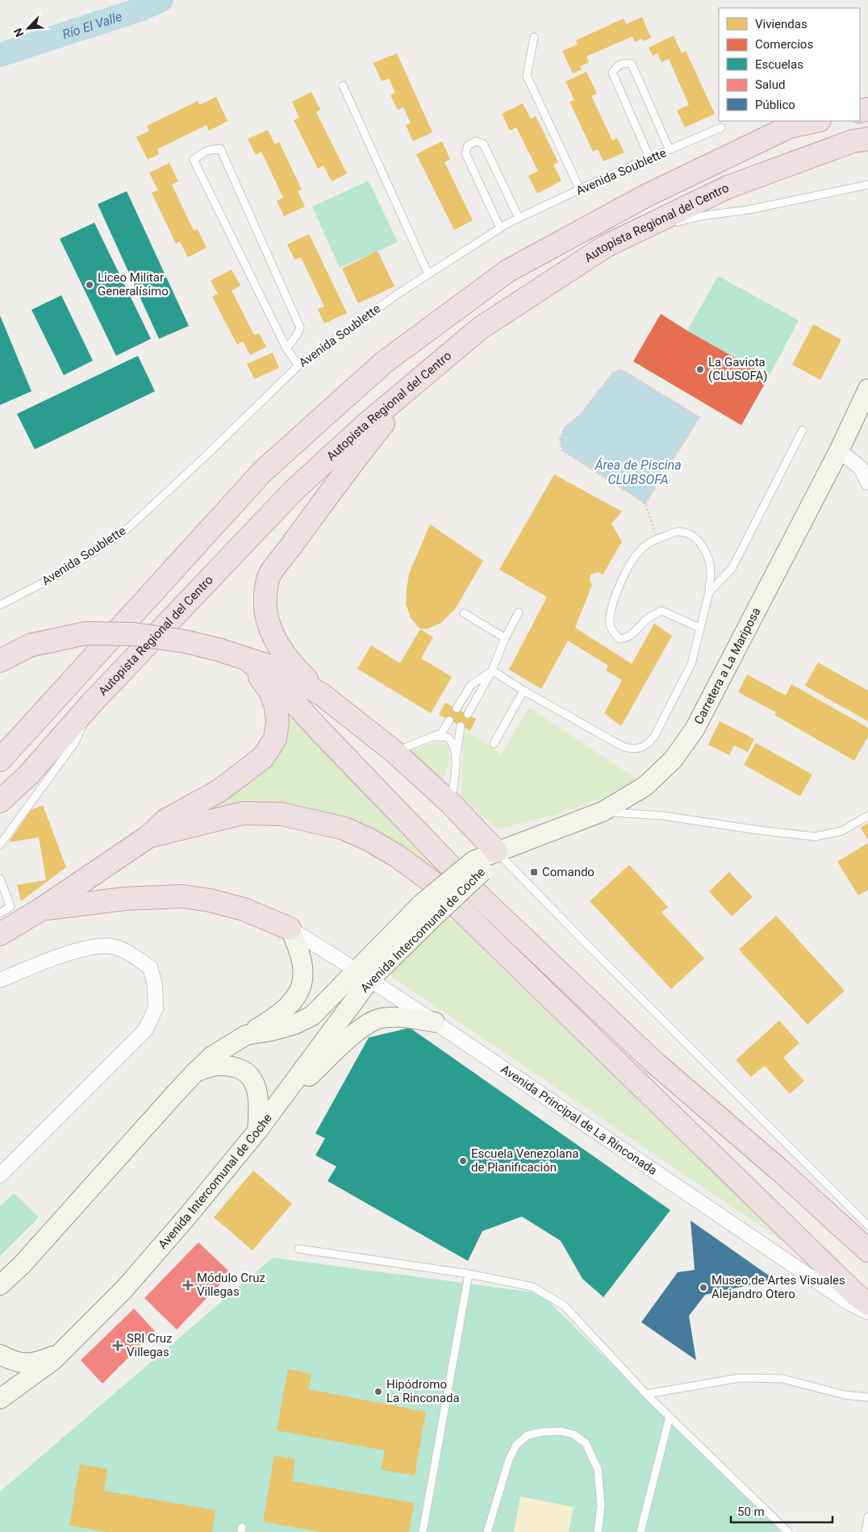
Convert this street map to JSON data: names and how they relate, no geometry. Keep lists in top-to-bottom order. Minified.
{"streets":{"highway":["Autopista Regional del Centro"],"main road":["Carretera a La Mariposa","Avenida Intercomunal de Coche"],"street":["Avenida Principal de La Rinconada"],"lane":["Avenida Soublette"]},"crossings":[["Carretera a La Mariposa","Avenida Intercomunal de Coche"],["Avenida Intercomunal de Coche","Avenida Principal de La Rinconada"]],"water":["Río El Valle","Área de Piscina CLUBSOFA"],"places":{"other":["Liceo Militar Generalísimo","La Gaviota (CLUSOFA)","Escuela Venezolana de Planificación","Museo de Artes Visuales Alejandro Otero","Hipódromo La Rinconada"],"transit":["Comando"],"health":["Módulo Cruz Villegas","SRI Cruz Villegas"]},"legend":["Viviendas","Comercios","Escuelas","Salud","Público"],"scale_bar":"50 m","north":"bottom left"}
